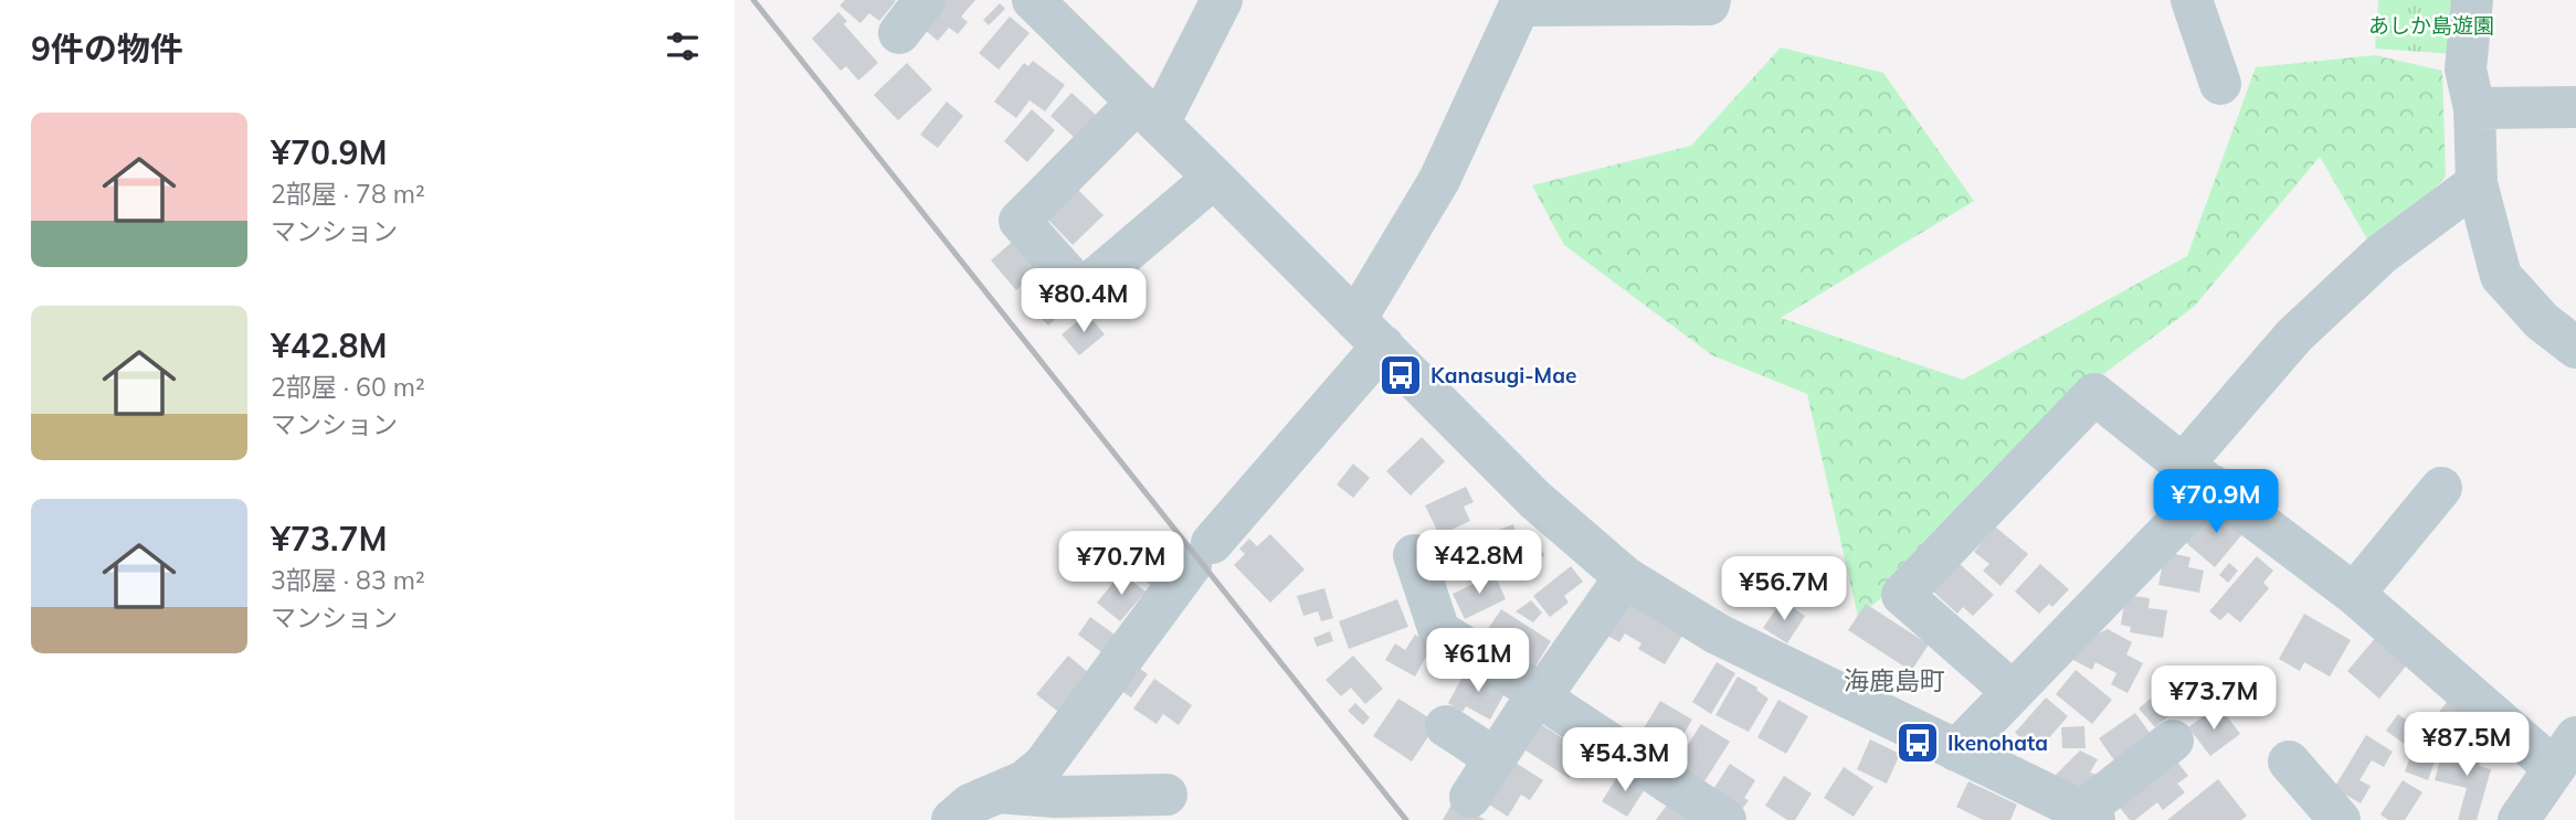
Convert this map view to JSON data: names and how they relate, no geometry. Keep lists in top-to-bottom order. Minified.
{"districts":["海鹿島町"],"parks":["あしか島遊園"],"places":{"bus stop":["Kanasugi-Mae","Ikenohata"]},"page":{"heading":"9件の物件","list":[{"name":"¥70.9M","note":"2部屋 · 78 m² · マンション"},{"name":"¥42.8M","note":"2部屋 · 60 m² · マンション"},{"name":"¥73.7M","note":"3部屋 · 83 m² · マンション"}],"price":["¥80.4M","¥70.9M","¥42.8M","¥70.7M","¥56.7M","¥61M","¥73.7M","¥87.5M","¥54.3M"]}}
